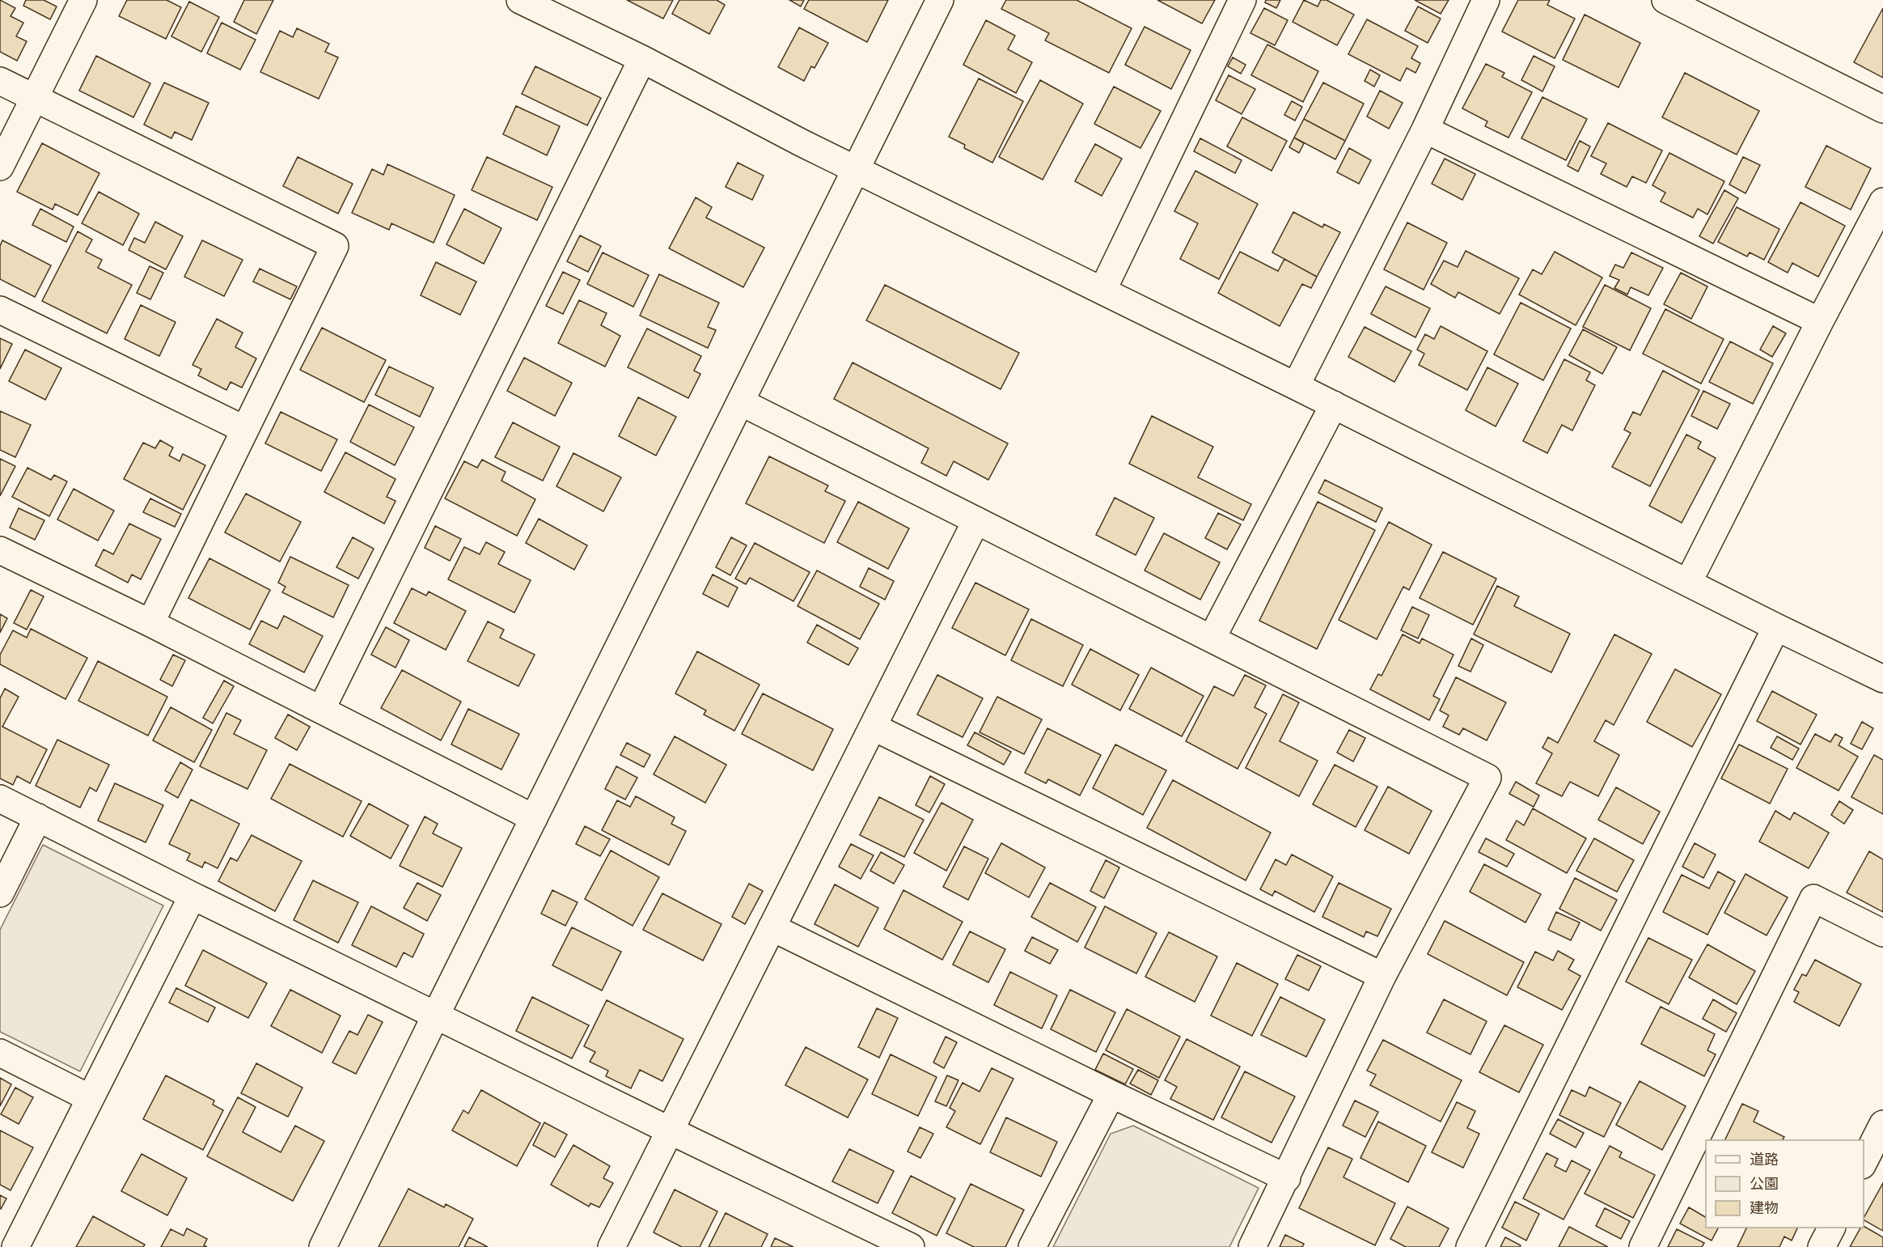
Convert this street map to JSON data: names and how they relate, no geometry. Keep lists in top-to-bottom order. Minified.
{"legend":["道路","公園","建物"]}
